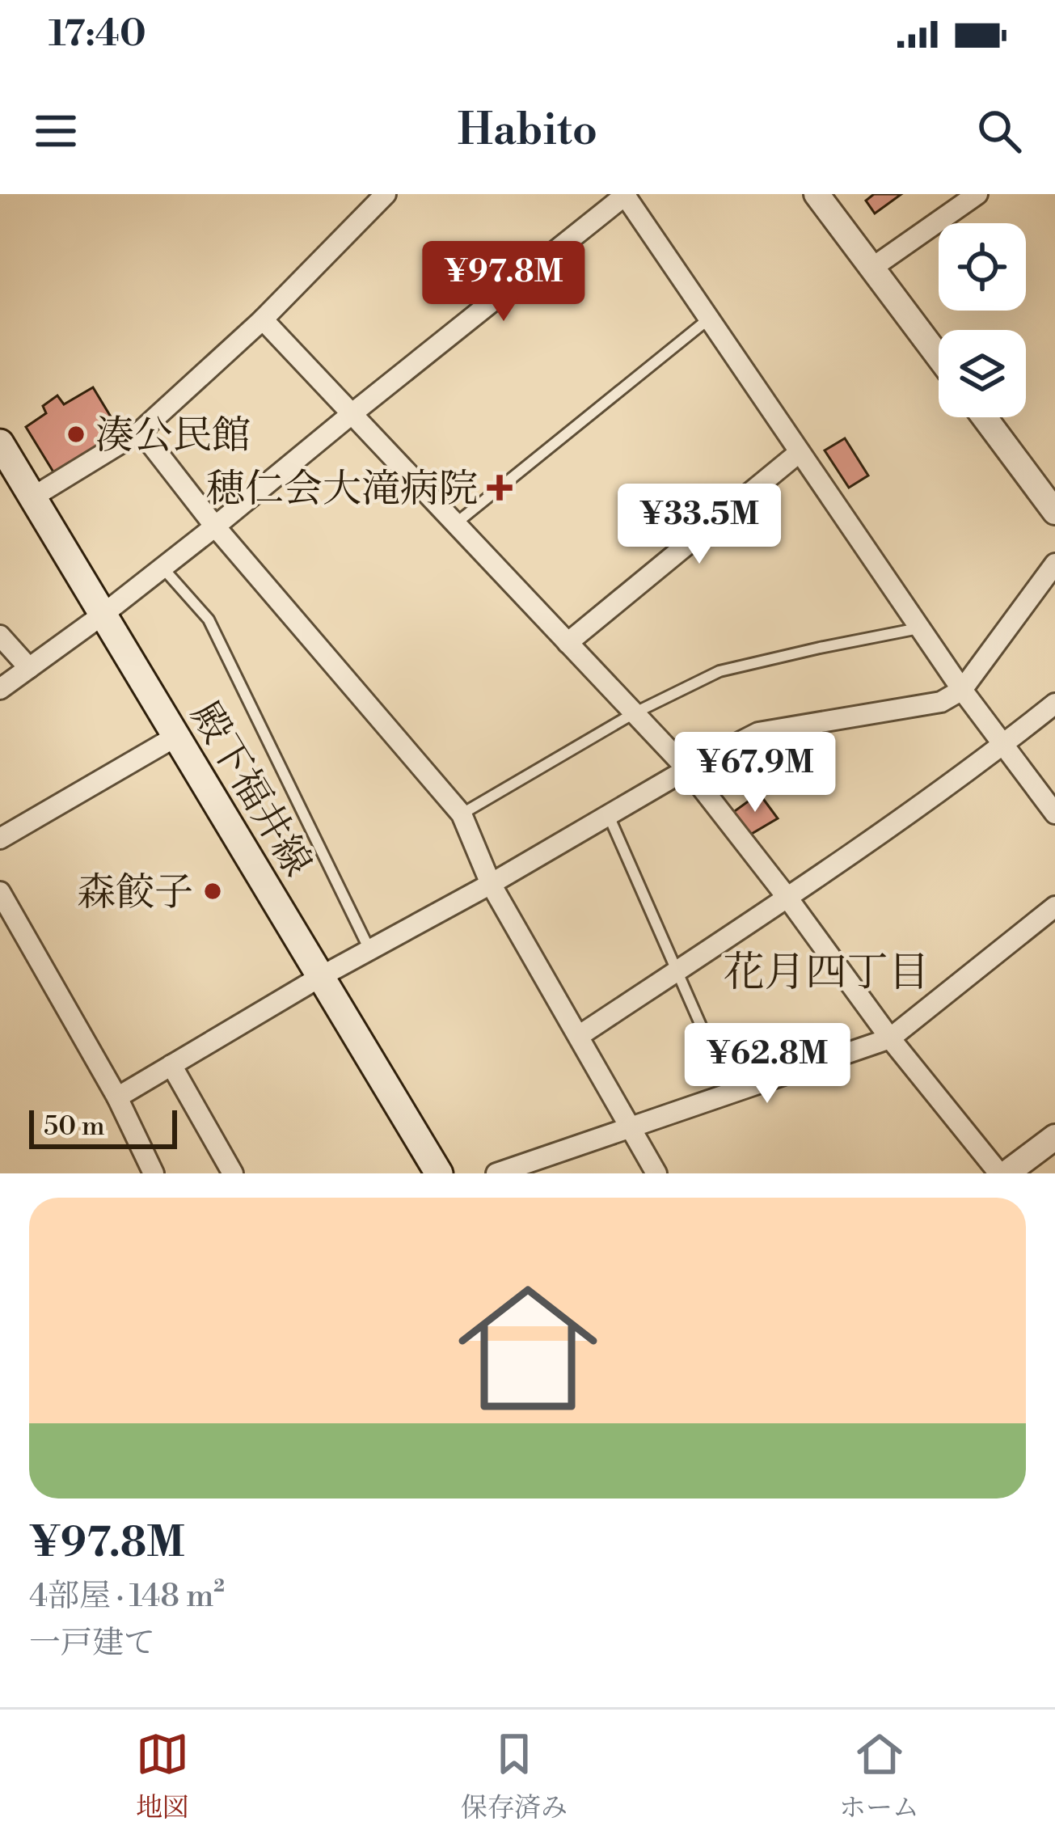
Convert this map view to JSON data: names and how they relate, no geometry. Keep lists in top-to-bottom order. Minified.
{"streets":{"main road":["殿下福井線"]},"districts":["花月四丁目"],"places":{"other":["湊公民館","森餃子"],"health":["穂仁会大滝病院"]},"scale_bar":"50 m","page":{"status":"17:40","header":"Habito","price":["¥97.8M","¥33.5M","¥67.9M","¥62.8M"],"scale":"50 m","list":[{"name":"¥97.8M","note":"4部屋 · 148 m² · 一戸建て"}],"tabs":["地図","保存済み","ホーム"]}}
